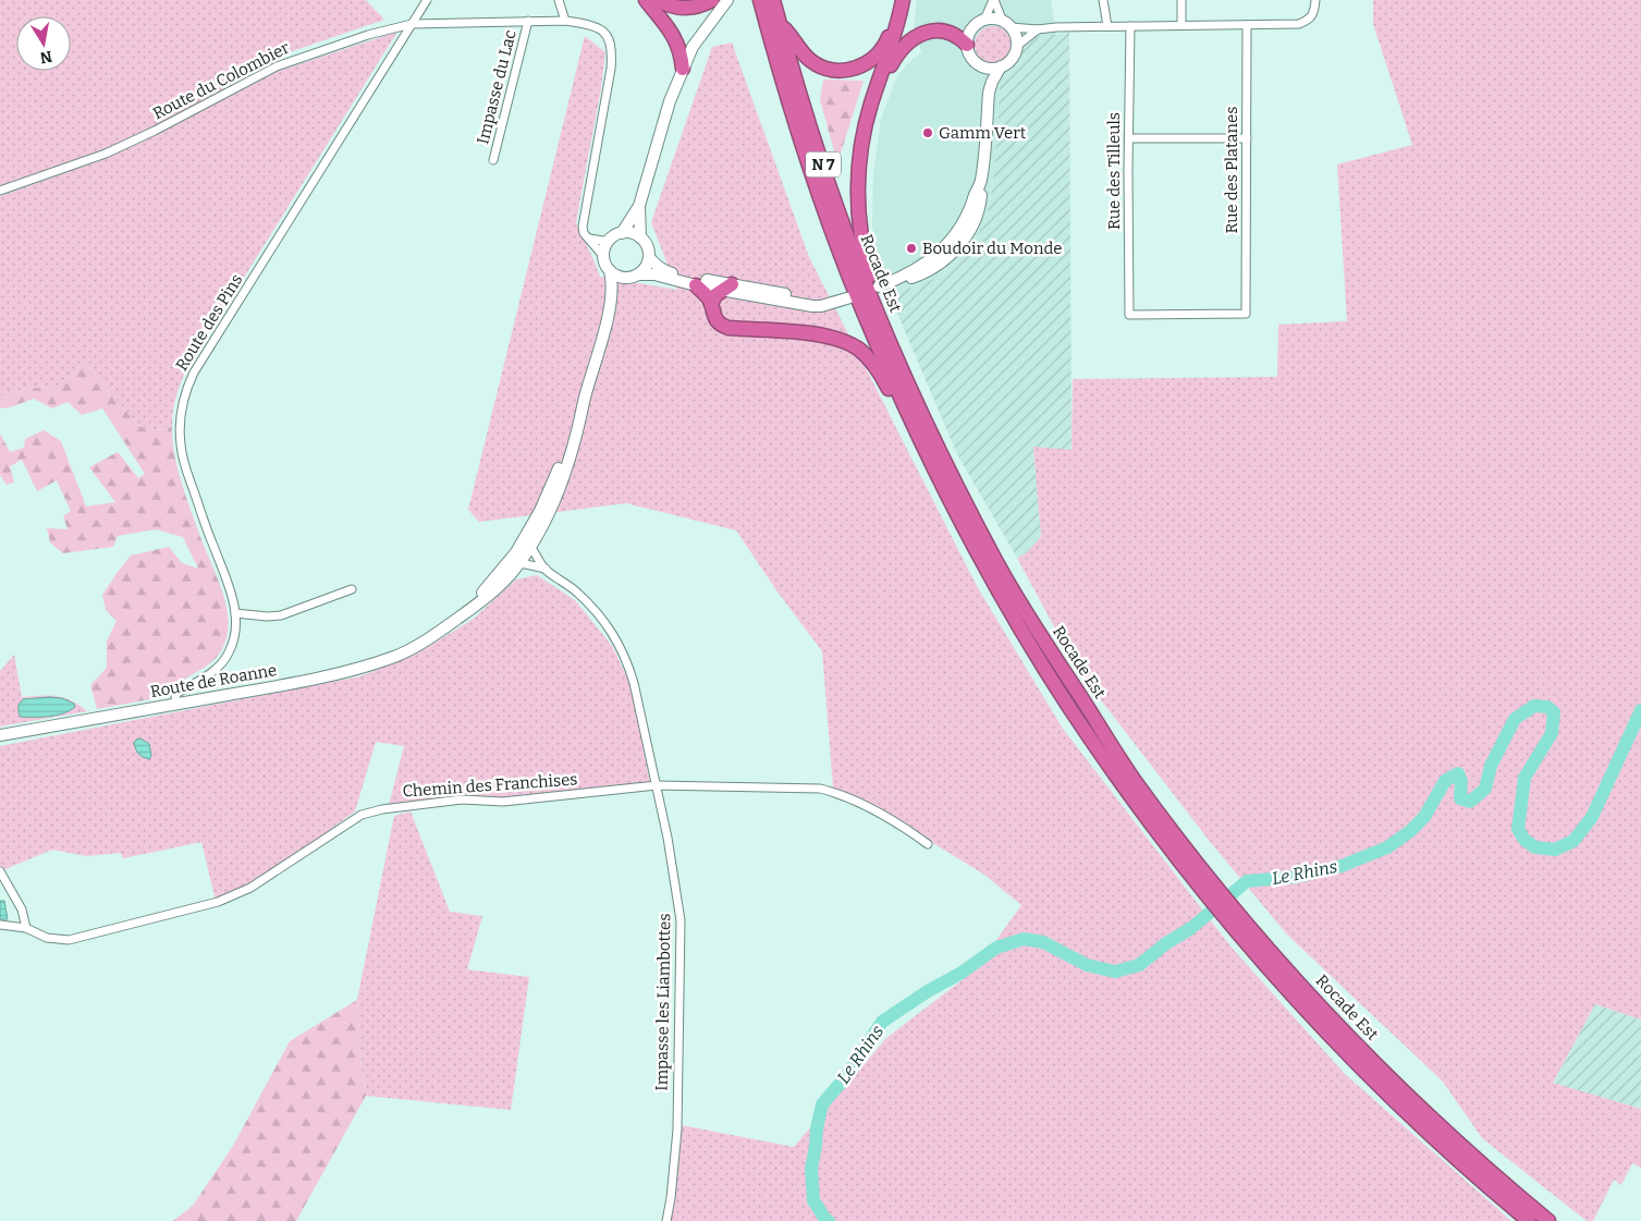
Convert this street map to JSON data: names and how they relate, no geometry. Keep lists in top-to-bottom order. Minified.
{"streets":{"highway":["N 7","Rocade Est"],"main road":["Route de Roanne"],"street":["Route du Colombier","Impasse du Lac","Rue des Platanes","Rue des Tilleuls","Route des Pins","Chemin des Franchises","Impasse les Liambottes"]},"crossings":[["Route du Colombier","Impasse du Lac"],["Route du Colombier","Route des Pins"],["Rue des Platanes","Rue des Tilleuls"],["Route des Pins","Route de Roanne"],["Chemin des Franchises","Impasse les Liambottes"]],"water":["Le Rhins"],"places":["Gamm Vert","Boudoir du Monde"],"north":"bottom"}
